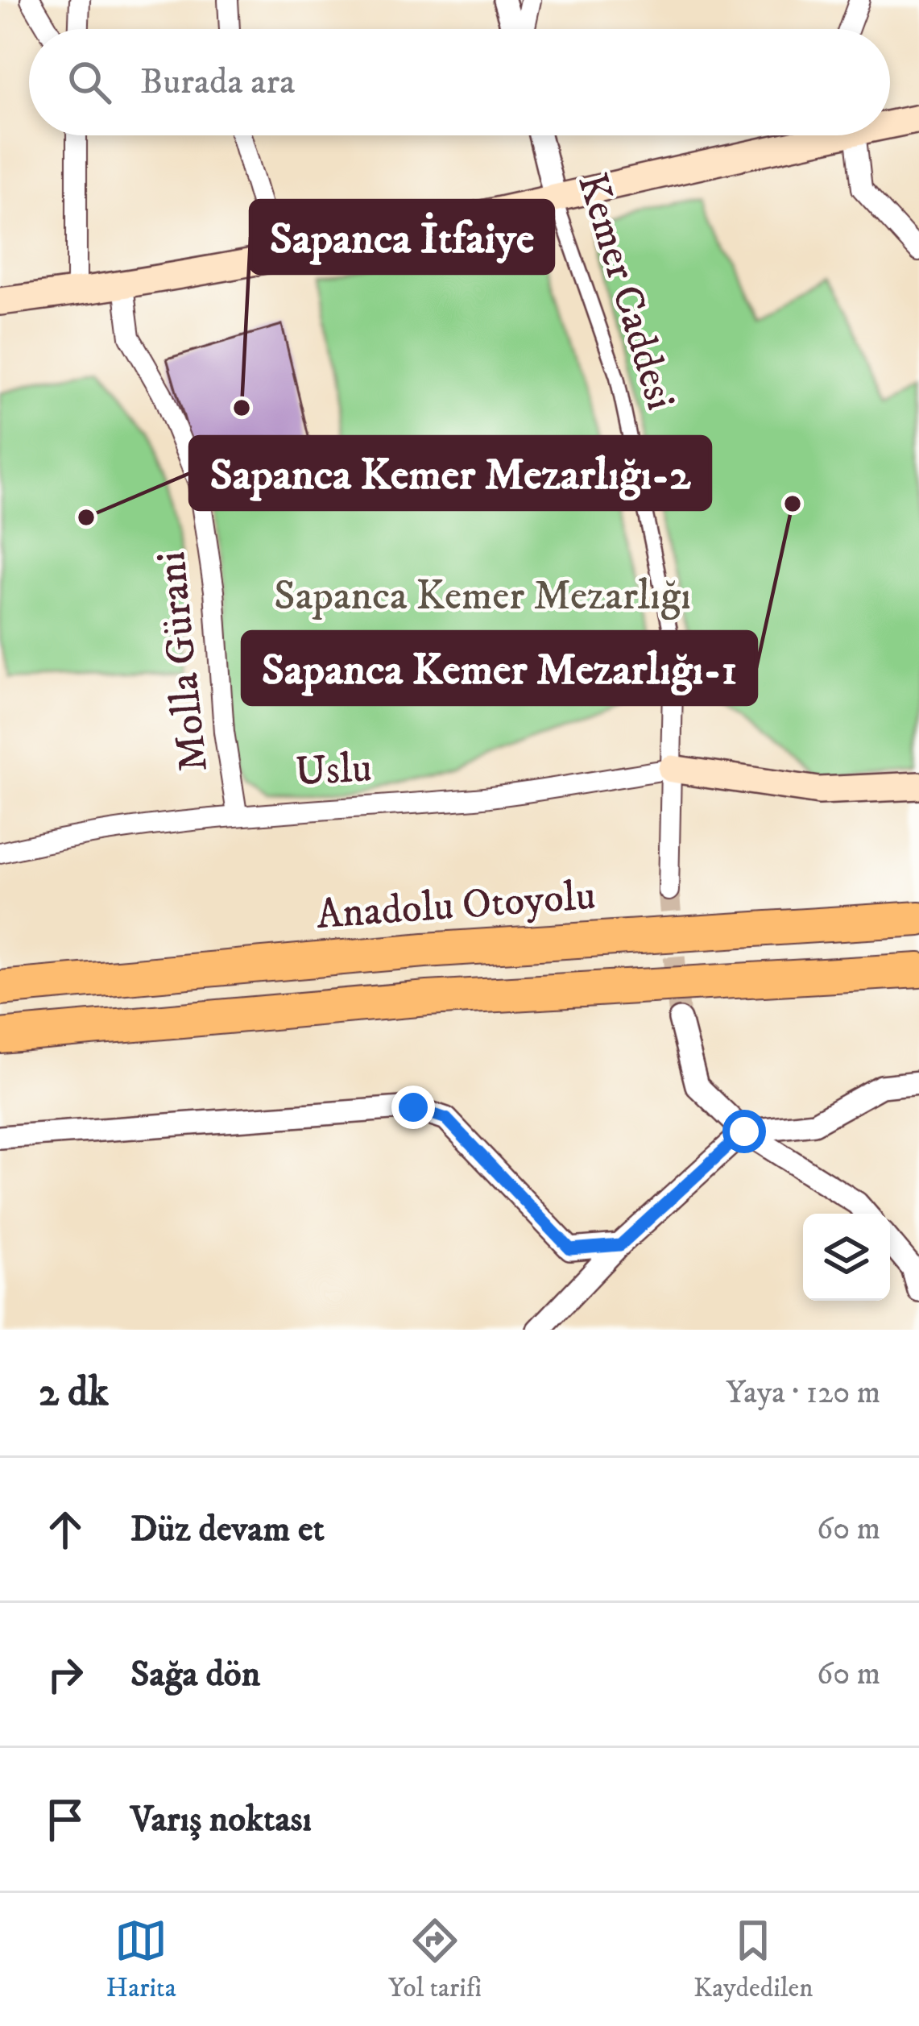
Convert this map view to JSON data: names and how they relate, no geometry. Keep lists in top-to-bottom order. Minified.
{"streets":{"highway":["Anadolu Otoyolu"],"street":["Kemer Caddesi","Molla Gürani","Uslu"]},"crossings":[["Kemer Caddesi","Uslu"],["Molla Gürani","Uslu"]],"parks":["Sapanca Kemer Mezarlığı"],"places":["Sapanca İtfaiye","Sapanca Kemer Mezarlığı-1","Sapanca Kemer Mezarlığı-2"],"page":{"search":"Burada ara","heading":["2 dk","Yaya · 120 m"],"list":[["Düz devam et","60 m"],["Sağa dön","60 m"],"Varış noktası"],"nav":["Harita","Yol tarifi","Kaydedilen"]}}
